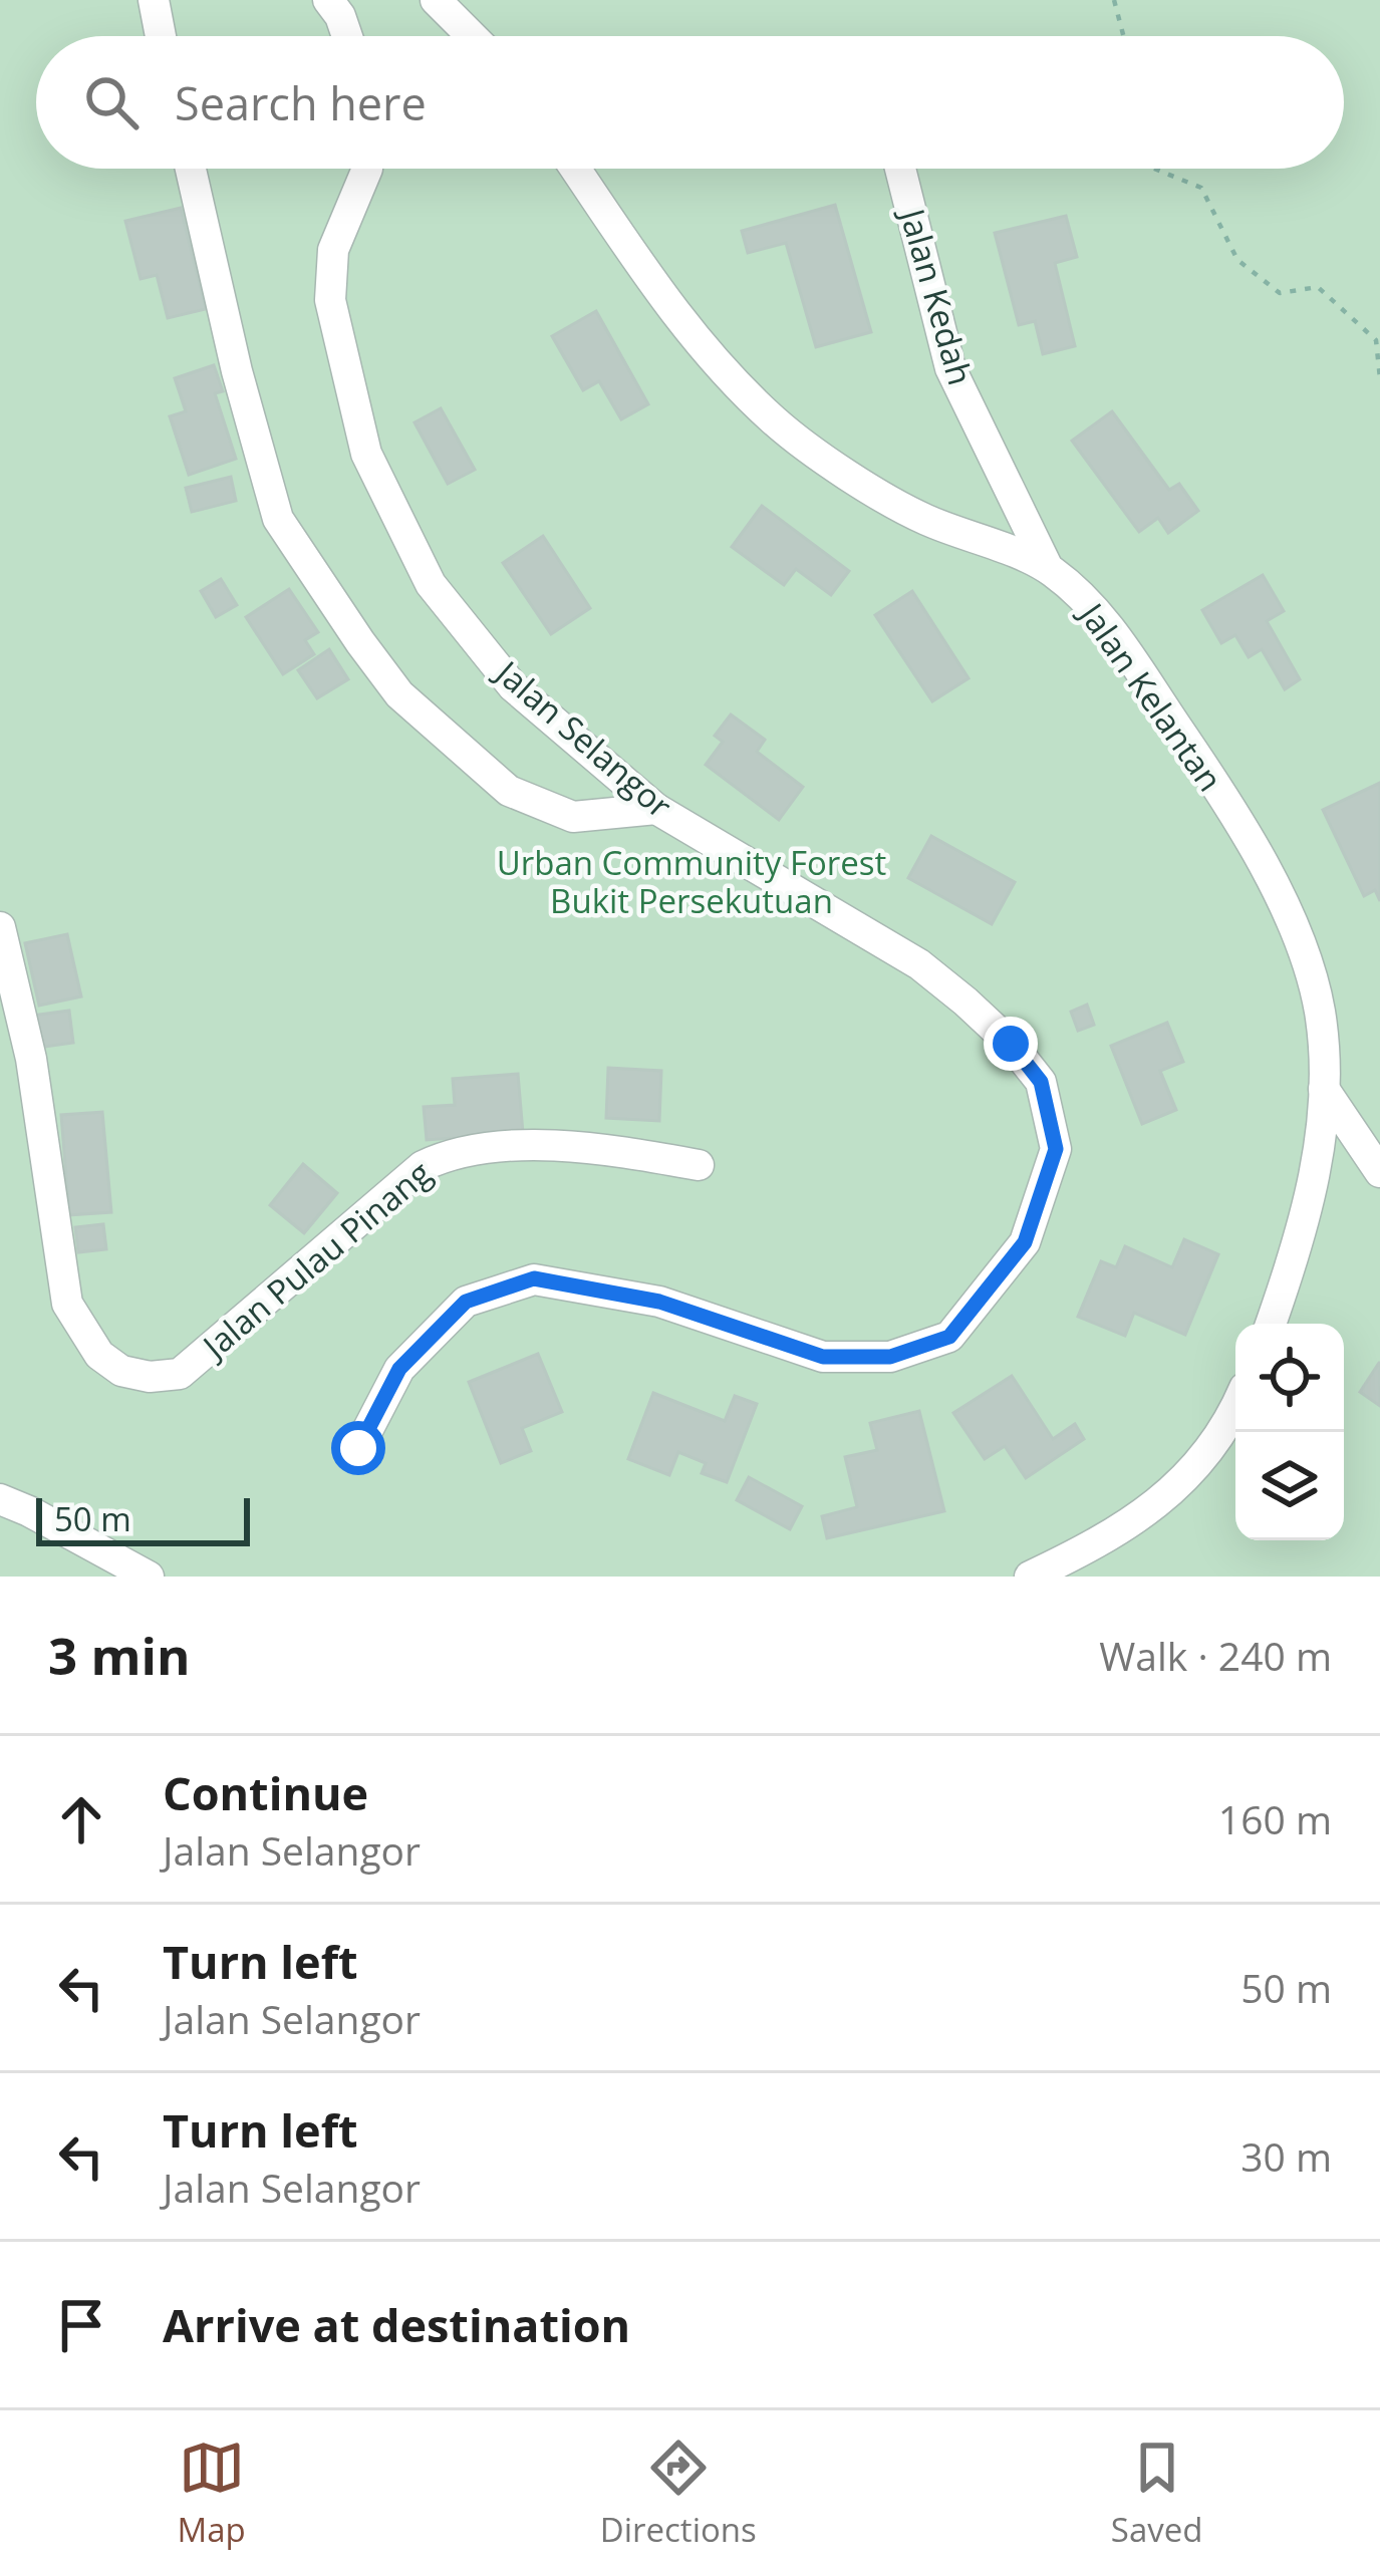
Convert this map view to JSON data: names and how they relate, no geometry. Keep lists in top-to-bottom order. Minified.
{"streets":{"street":["Jalan Kedah","Jalan Kelantan","Jalan Selangor","Jalan Pulau Pinang"]},"crossings":[["Jalan Kedah","Jalan Kelantan"]],"parks":["Urban Community Forest Bukit Persekutuan"],"scale_bar":"50 m","page":{"search":"Search here","scale":"50 m","heading":["3 min","Walk · 240 m"],"list":[["Continue","Jalan Selangor","160 m"],["Turn left","Jalan Selangor","50 m"],["Turn left","Jalan Selangor","30 m"],"Arrive at destination"],"nav":["Map","Directions","Saved"]}}
